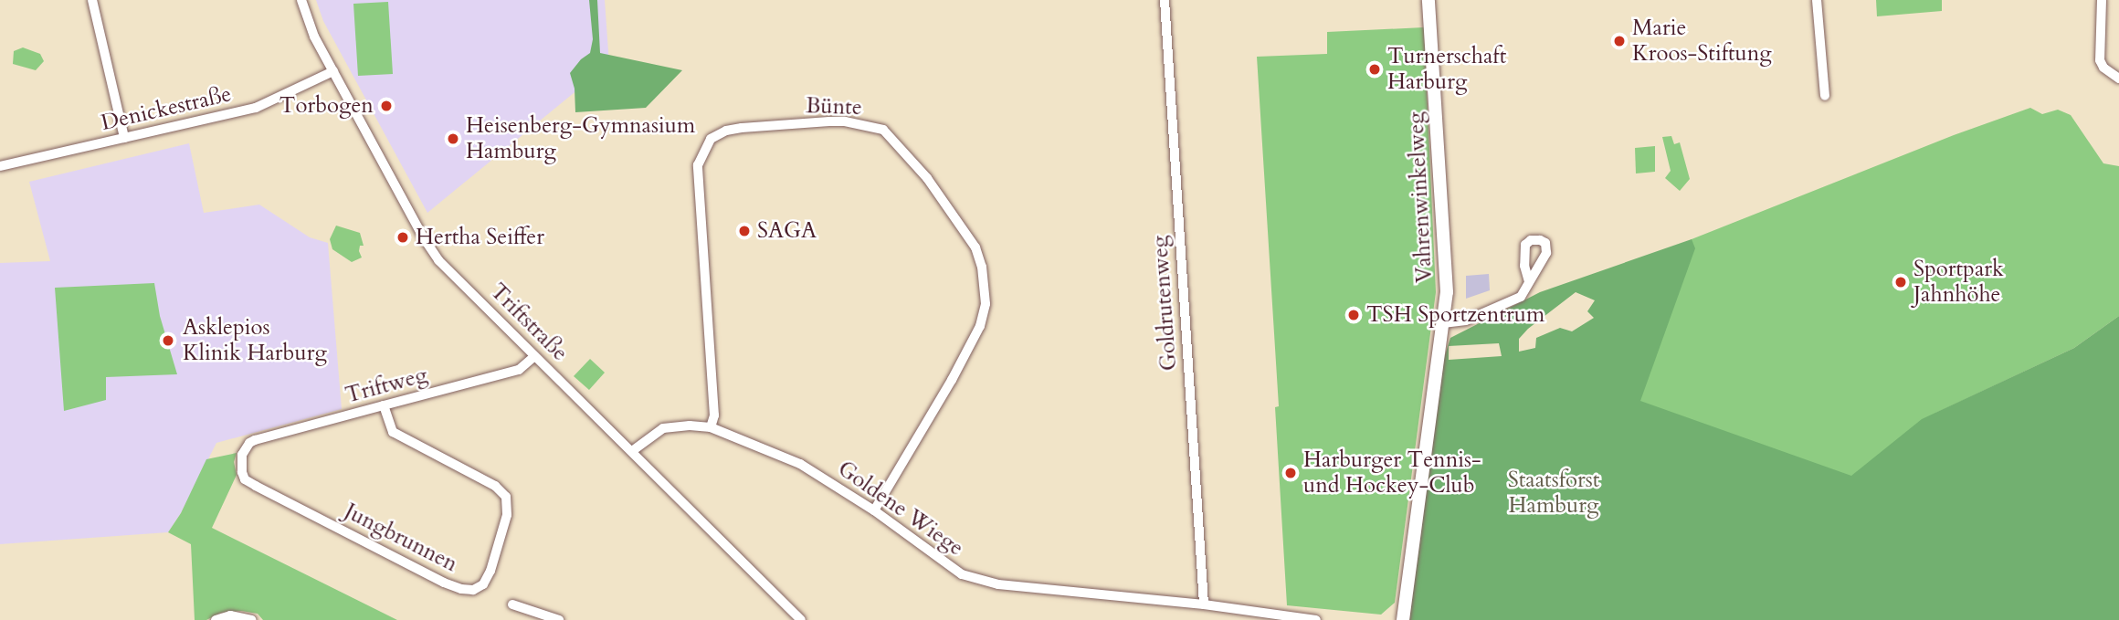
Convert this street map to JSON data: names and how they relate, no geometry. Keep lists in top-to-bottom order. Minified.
{"streets":{"street":["Bünte","Denickestraße","Vahrenwinkelweg","Goldrutenweg","Triftstraße","Triftweg","Goldene Wiege","Jungbrunnen"]},"crossings":[["Bünte","Goldene Wiege"],["Denickestraße","Triftstraße"],["Goldrutenweg","Goldene Wiege"],["Triftstraße","Triftweg"],["Triftstraße","Goldene Wiege"],["Triftweg","Jungbrunnen"]],"parks":["Staatsforst Hamburg"],"places":["Marie Kroos-Stiftung","Turnerschaft Harburg","Torbogen","Heisenberg-Gymnasium Hamburg","SAGA","Hertha Seiffer","Sportpark Jahnhöhe","TSH Sportzentrum","Asklepios Klinik Harburg","Harburger Tennis- und Hockey-Club"]}
